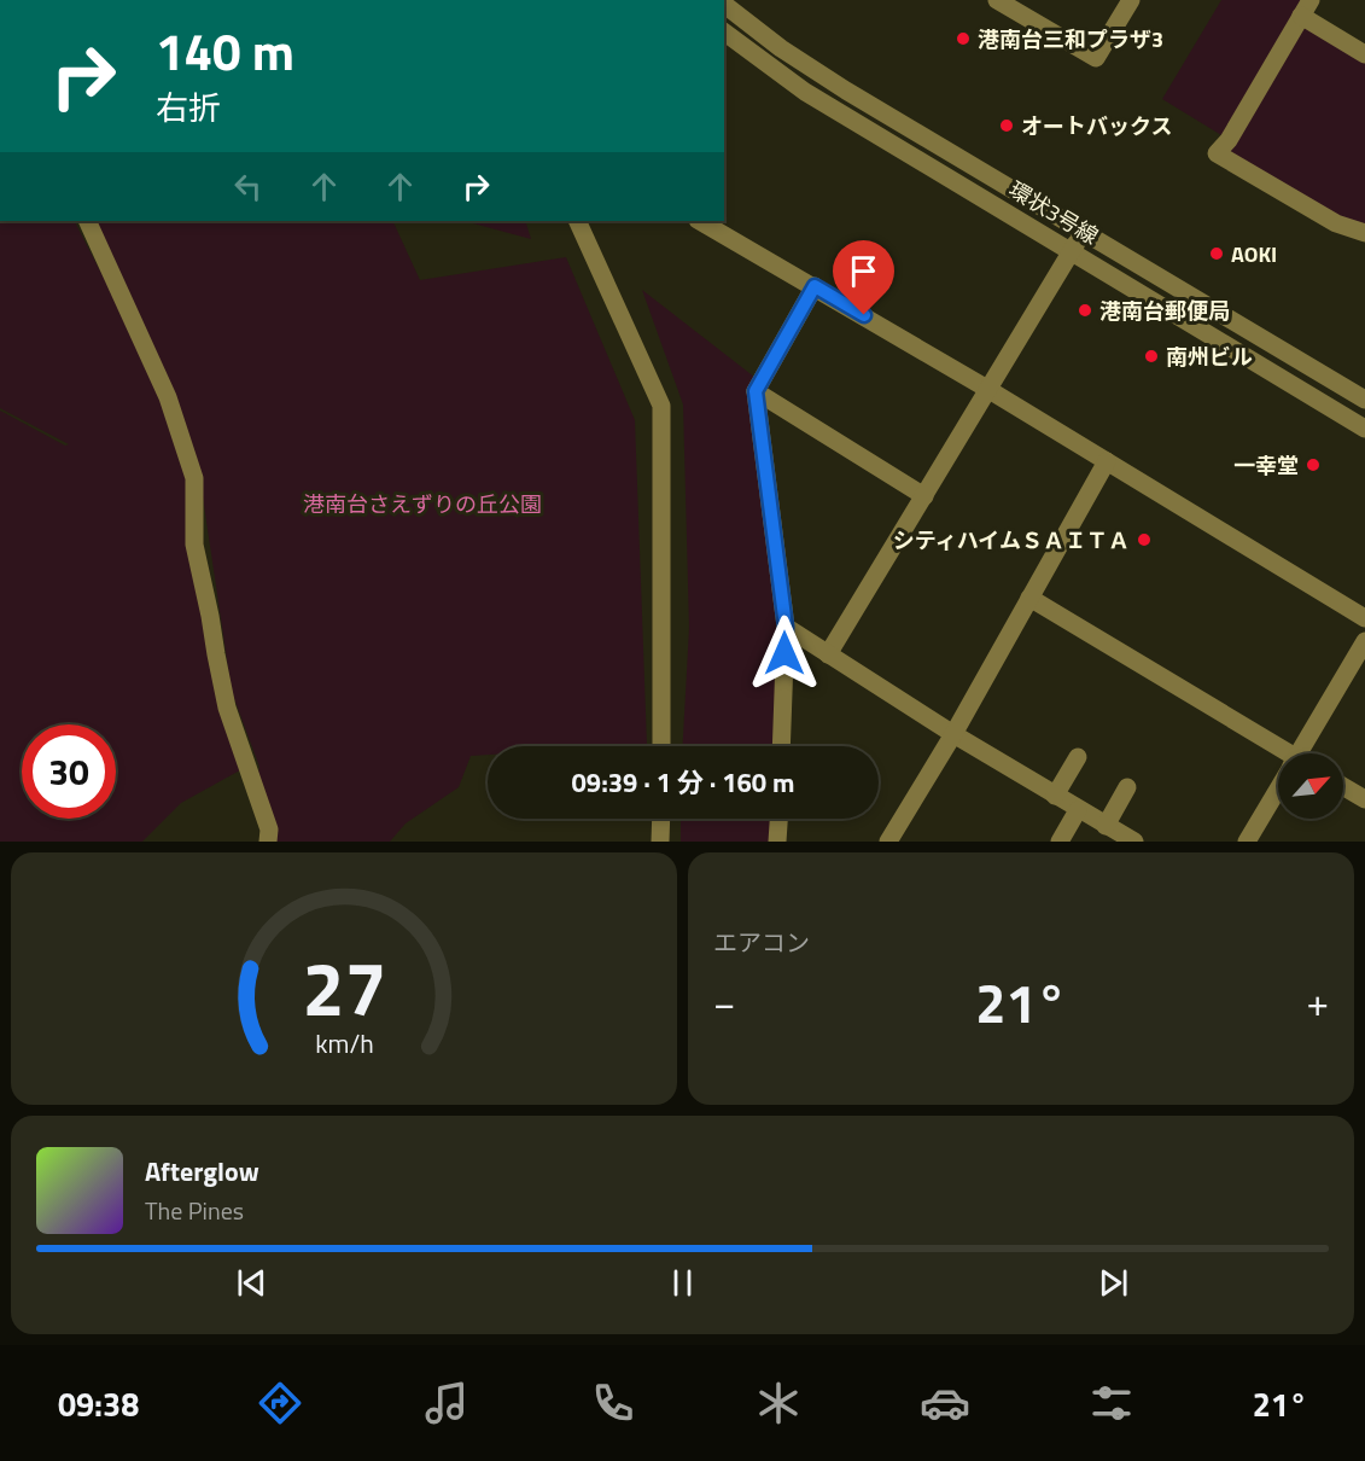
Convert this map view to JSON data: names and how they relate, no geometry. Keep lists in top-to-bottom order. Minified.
{"streets":{"street":["環状3号線"]},"parks":["港南台さえずりの丘公園"],"places":["港南台三和プラザ3","オートバックス","AOKI","港南台郵便局","南州ビル","一幸堂","シティハイムＳＡＩＴＡ"],"north":"top right","page":{"turn":["140 m","右折"],"limit":"30","trip":"09:39 · 1 分 · 160 m","tile":"エアコン","heat":["−","21°","+"],"song":["Afterglow","The Pines"],"tabs":["09:38","21°"],"gauge":["27","km/h"]}}
